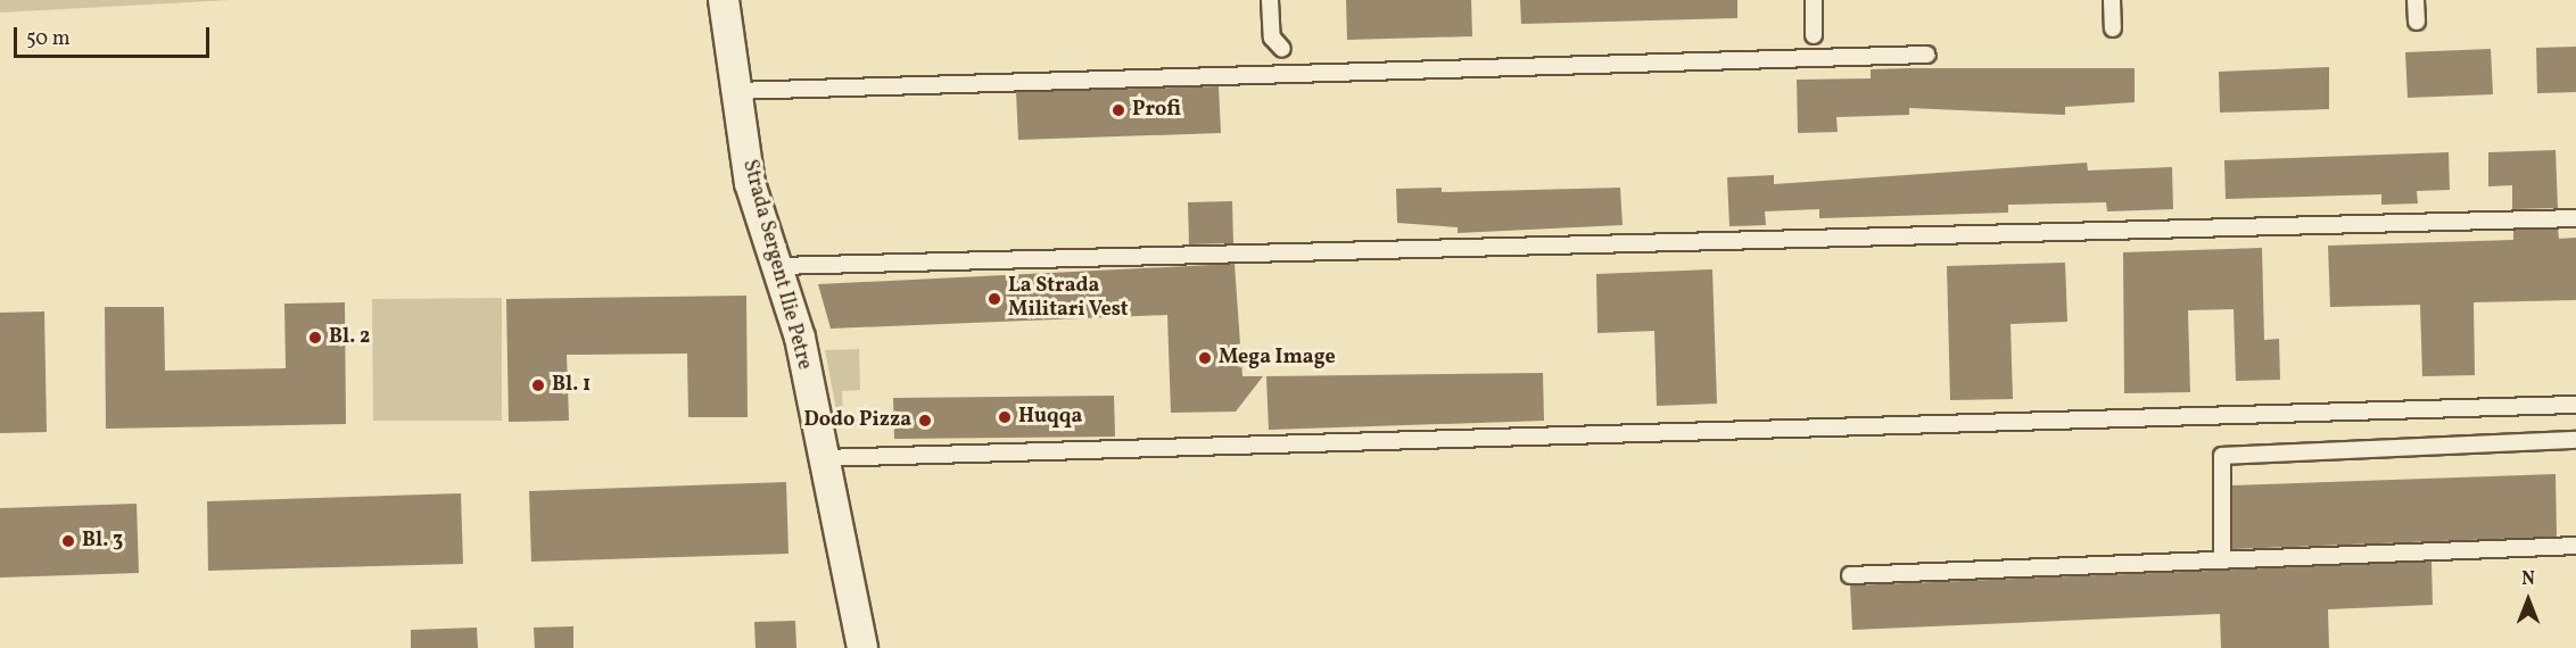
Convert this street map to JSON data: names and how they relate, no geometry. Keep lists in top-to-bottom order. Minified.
{"streets":{"street":["Strada Sergent Ilie Petre"]},"places":["Profi","La Strada Militari Vest","Bl. 2","Mega Image","Bl. 1","Huqqa","Dodo Pizza","Bl. 3"],"scale_bar":"50 m","north":"top"}
